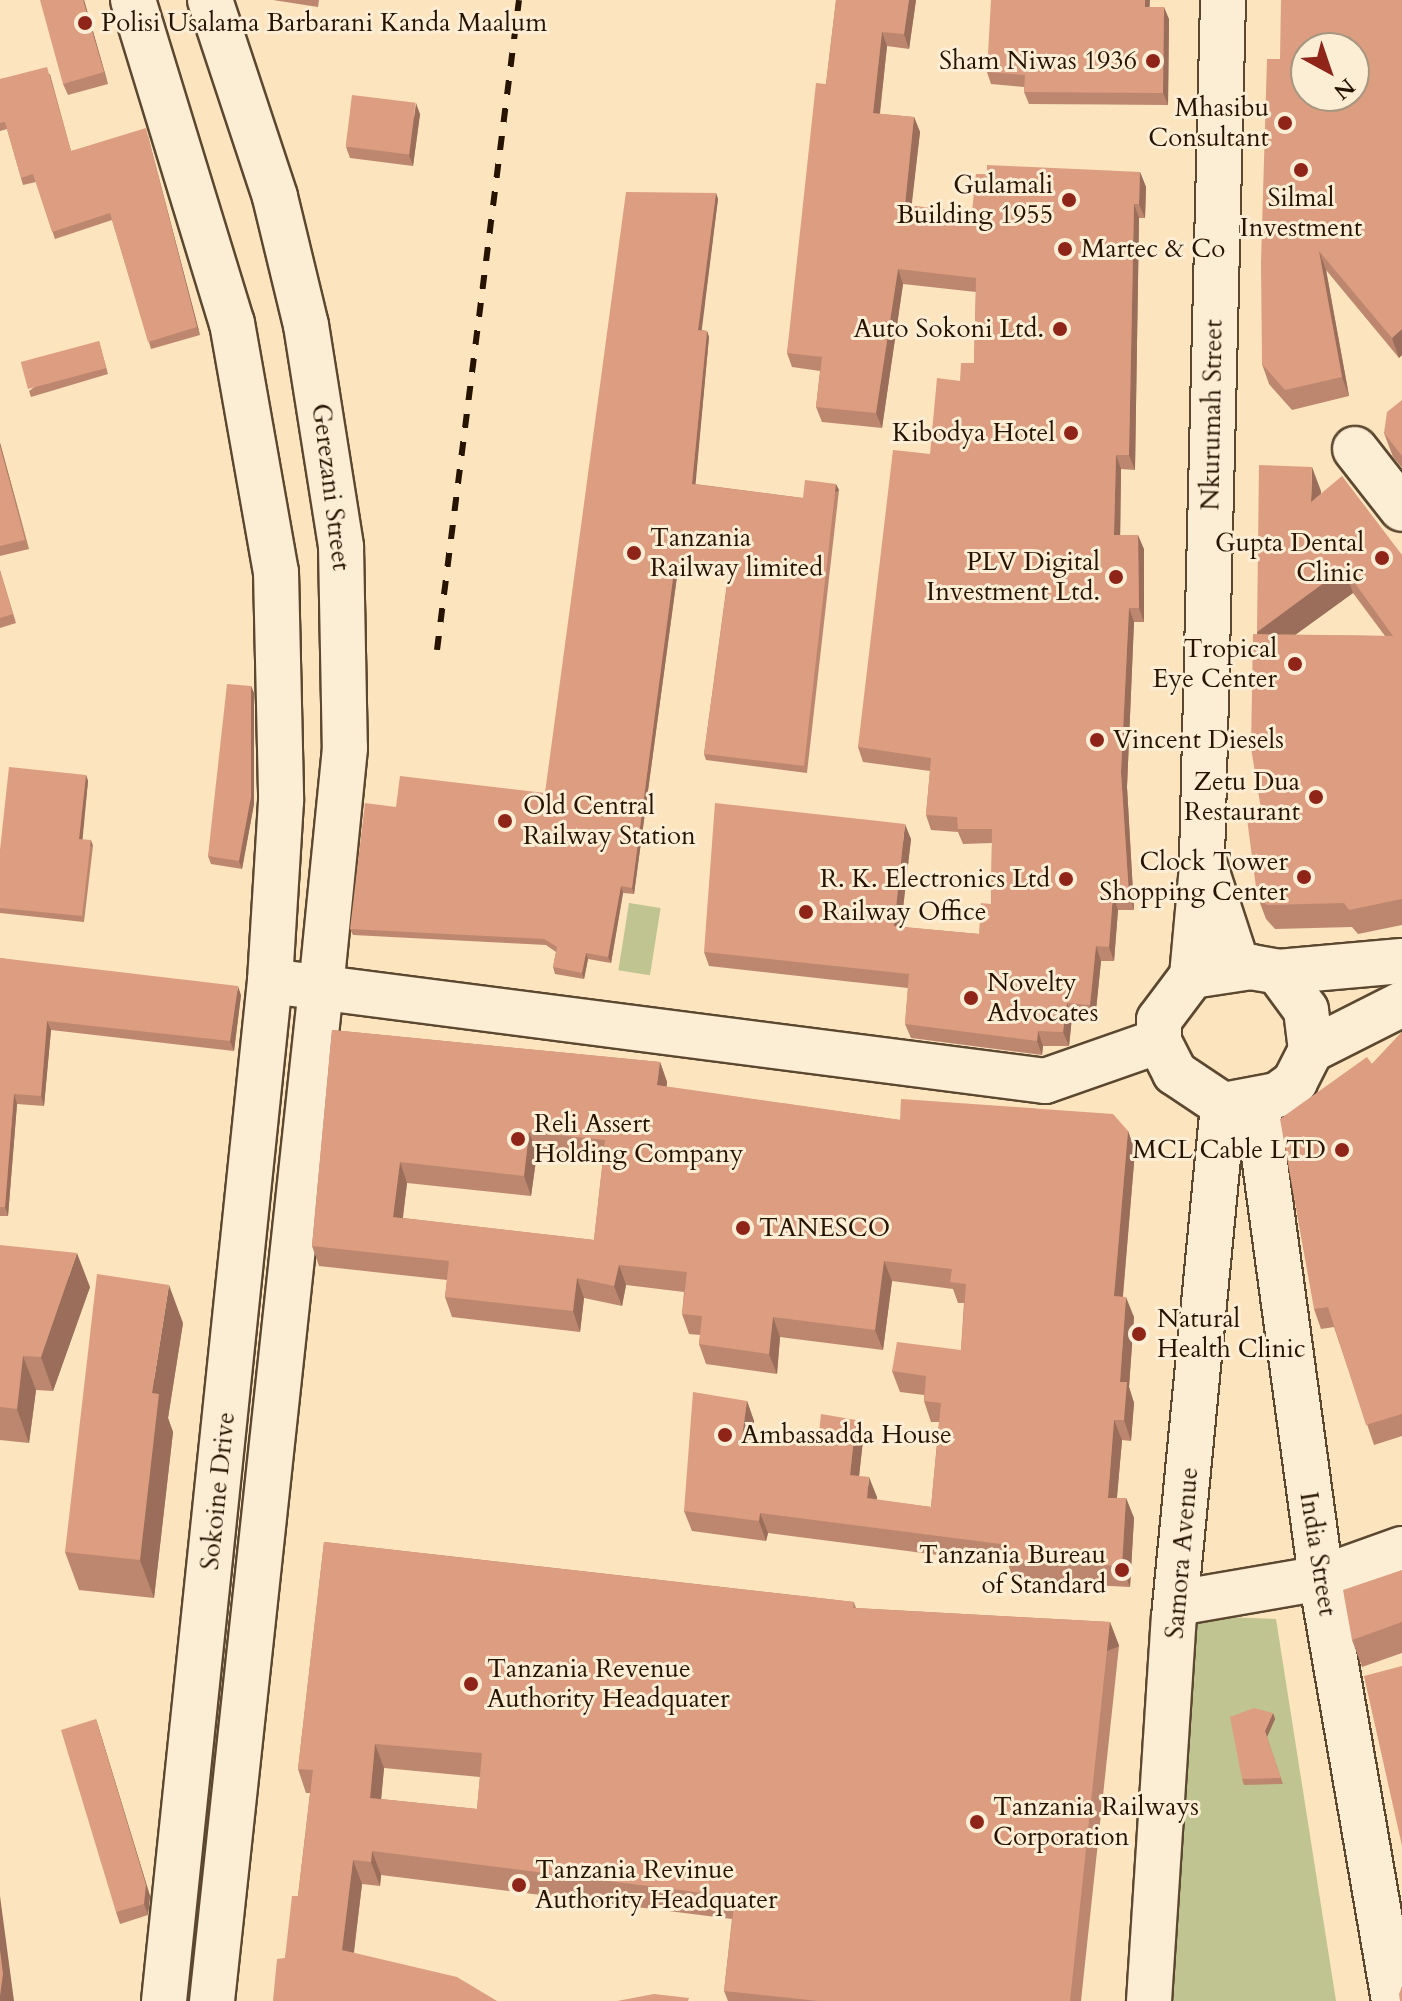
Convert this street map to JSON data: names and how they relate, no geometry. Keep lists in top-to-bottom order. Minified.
{"streets":{"main road":["Nkurumah Street","Gerezani Street","Sokoine Drive","Samora Avenue","India Street"]},"crossings":[["Nkurumah Street","Samora Avenue"],["Nkurumah Street","India Street"],["Gerezani Street","Sokoine Drive"],["Samora Avenue","India Street"]],"places":["Polisi Usalama Barbarani Kanda Maalum","Sham Niwas 1936","Mhasibu Consultant","Silmal Investment","Gulamali Building 1955","Martec & Co","Auto Sokoni Ltd.","Kibodya Hotel","Tanzania Railway limited","Gupta Dental Clinic","PLV Digital Investment Ltd.","Tropical Eye Center","Vincent Diesels","Zetu Dua Restaurant","Old Central Railway Station","Clock Tower Shopping Center","R. K. Electronics Ltd","Railway Office","Novelty Advocates","Reli Assert Holding Company","MCL Cable LTD","TANESCO","Natural Health Clinic","Ambassadda House","Tanzania Bureau of Standard","Tanzania Revenue Authority Headquater","Tanzania Railways Corporation","Tanzania Revinue Authority Headquater"],"north":"bottom right"}
